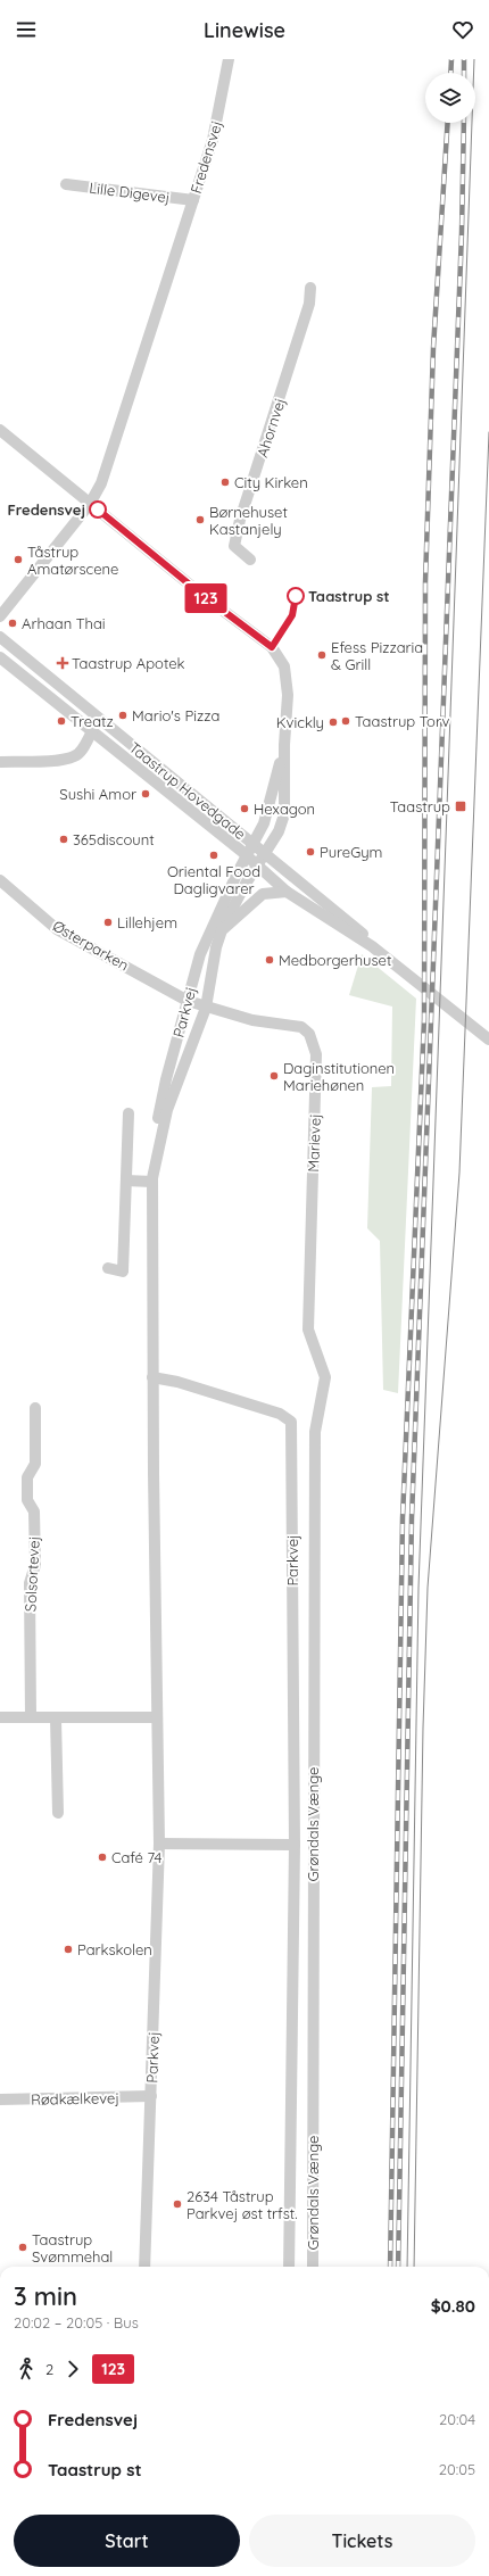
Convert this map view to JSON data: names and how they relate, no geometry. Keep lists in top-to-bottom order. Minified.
{"streets":{"street":["Fredensvej","Lille Digevej","Ahornvej","Taastrup Hovedgade","Østerparken","Parkvej","Marievej","Solsortevej","Grøndals Vænge","Rødkælkevej"]},"crossings":[["Fredensvej","Lille Digevej"],["Taastrup Hovedgade","Parkvej"],["Østerparken","Parkvej"],["Østerparken","Marievej"],["Parkvej","Marievej"],["Parkvej","Rødkælkevej"],["Marievej","Grøndals Vænge"]],"places":{"other":["City Kirken","Fredensvej","Børnehuset Kastanjely","Tåstrup Amatørscene","Taastrup st","Arhaan Thai","Efess Pizzaria & Grill","Mario's Pizza","Treatz","Taastrup Torv","Kvickly","Sushi Amor","Hexagon","365discount","PureGym","Oriental Food Dagligvarer","Lillehjem","Medborgerhuset","Daginstitutionen Mariehønen","Café 74","Parkskolen","2634 Tåstrup Parkvej øst trfst.","Taastrup Svømmehal"],"health":["Taastrup Apotek"],"transit":["Taastrup"]},"lines":["bus line 123"],"page":{"header":"Linewise","on_map":"123","heading":["3 min","20:02 – 20:05 · Bus","$0.80"],"legs":["2","123"],"list":[{"name":"Fredensvej","value":"20:04"},{"name":"Taastrup st","value":"20:05"}],"buttons":["Start","Tickets"]}}
